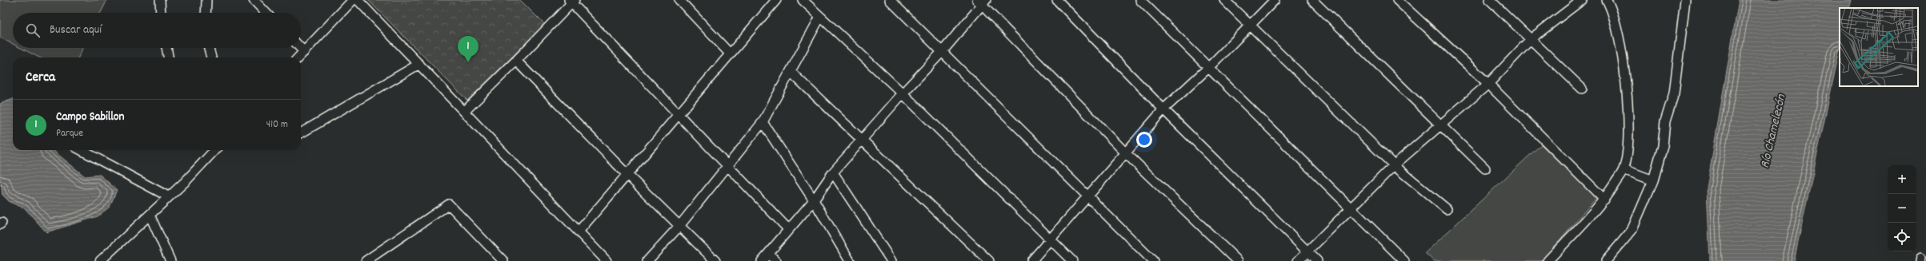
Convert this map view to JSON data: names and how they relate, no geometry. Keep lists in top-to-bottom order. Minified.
{"water":["Río Chamelecón"],"page":{"search":"Buscar aquí","pins":"1","heading":"Cerca","list":[{"mark":"1","name":"Campo Sabillon","note":"Parque","value":"410 m"}],"map_buttons":["+","−"]}}
